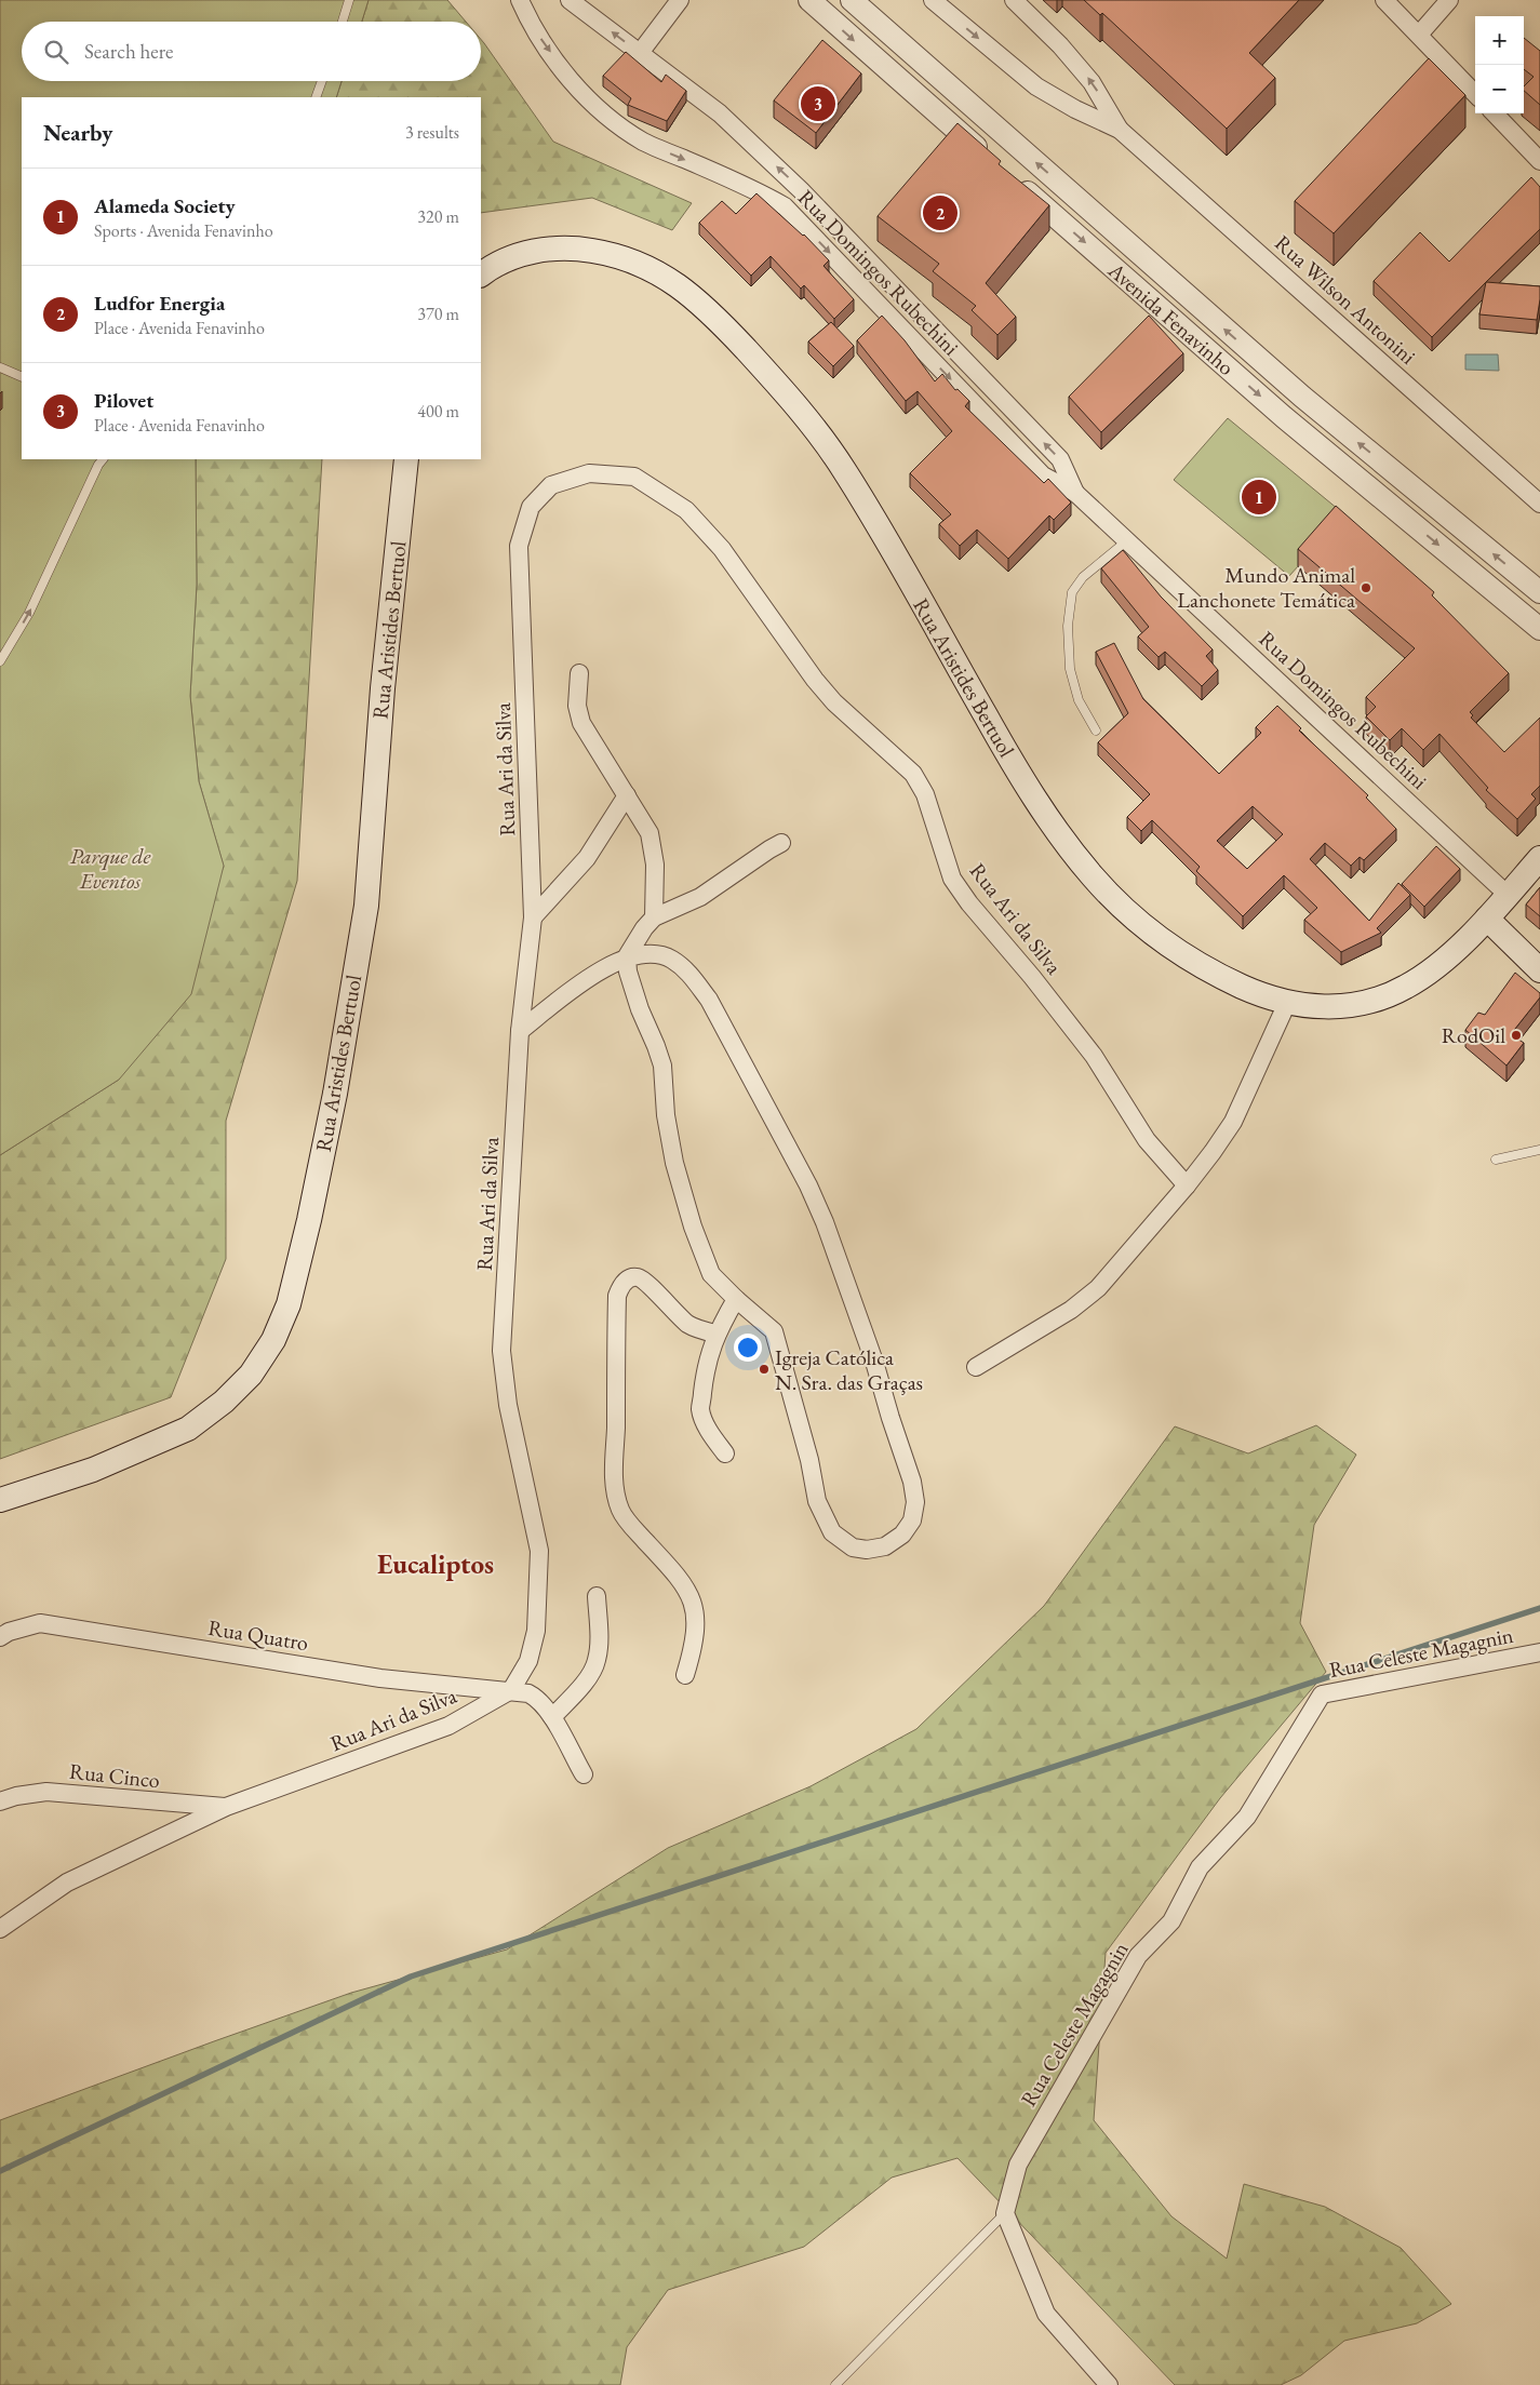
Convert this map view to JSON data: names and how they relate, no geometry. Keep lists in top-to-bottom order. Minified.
{"streets":{"main road":["Rua Aristides Bertuol"],"street":["Rua Domingos Rubechini","Rua Wilson Antonini","Avenida Fenavinho","Rua Ari da Silva","Rua Quatro","Rua Celeste Magagnin","Rua Cinco"]},"crossings":[["Rua Domingos Rubechini","Rua Aristides Bertuol"],["Rua Ari da Silva","Rua Quatro"],["Rua Ari da Silva","Rua Cinco"]],"districts":["Eucaliptos"],"parks":["Parque de Eventos"],"places":["Mundo Animal Lanchonete Temática","RodOil","Igreja Católica N. Sra. das Graças"],"page":{"map_buttons":["+","−"],"search":"Search here","pins":["3","2","1"],"heading":["Nearby","3 results"],"list":[{"mark":"1","name":"Alameda Society","note":"Sports · Avenida Fenavinho","value":"320 m"},{"mark":"2","name":"Ludfor Energia","note":"Place · Avenida Fenavinho","value":"370 m"},{"mark":"3","name":"Pilovet","note":"Place · Avenida Fenavinho","value":"400 m"}]}}
